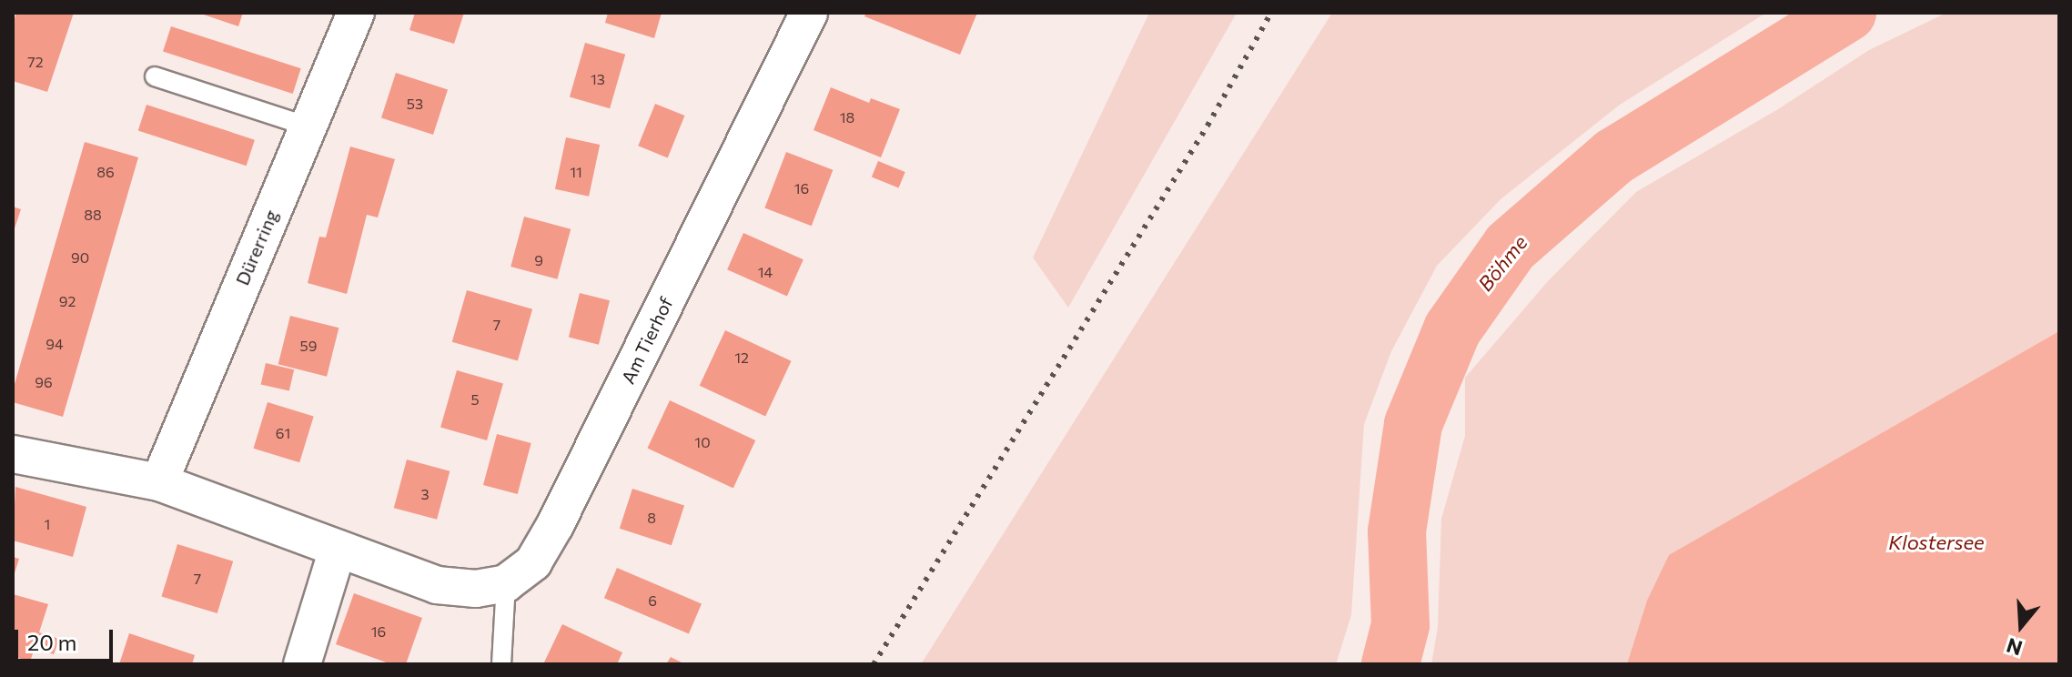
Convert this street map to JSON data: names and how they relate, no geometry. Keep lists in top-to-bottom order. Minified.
{"streets":{"street":["Dürerring","Am Tierhof"]},"water":["Böhme","Klostersee"],"house_numbers":["72","13","53","18","86","11","16","88","90","9","14","92","7","94","59","12","96","5","61","10","3","8","1","7","6","16"],"scale_bar":"20 m","north":"bottom"}
